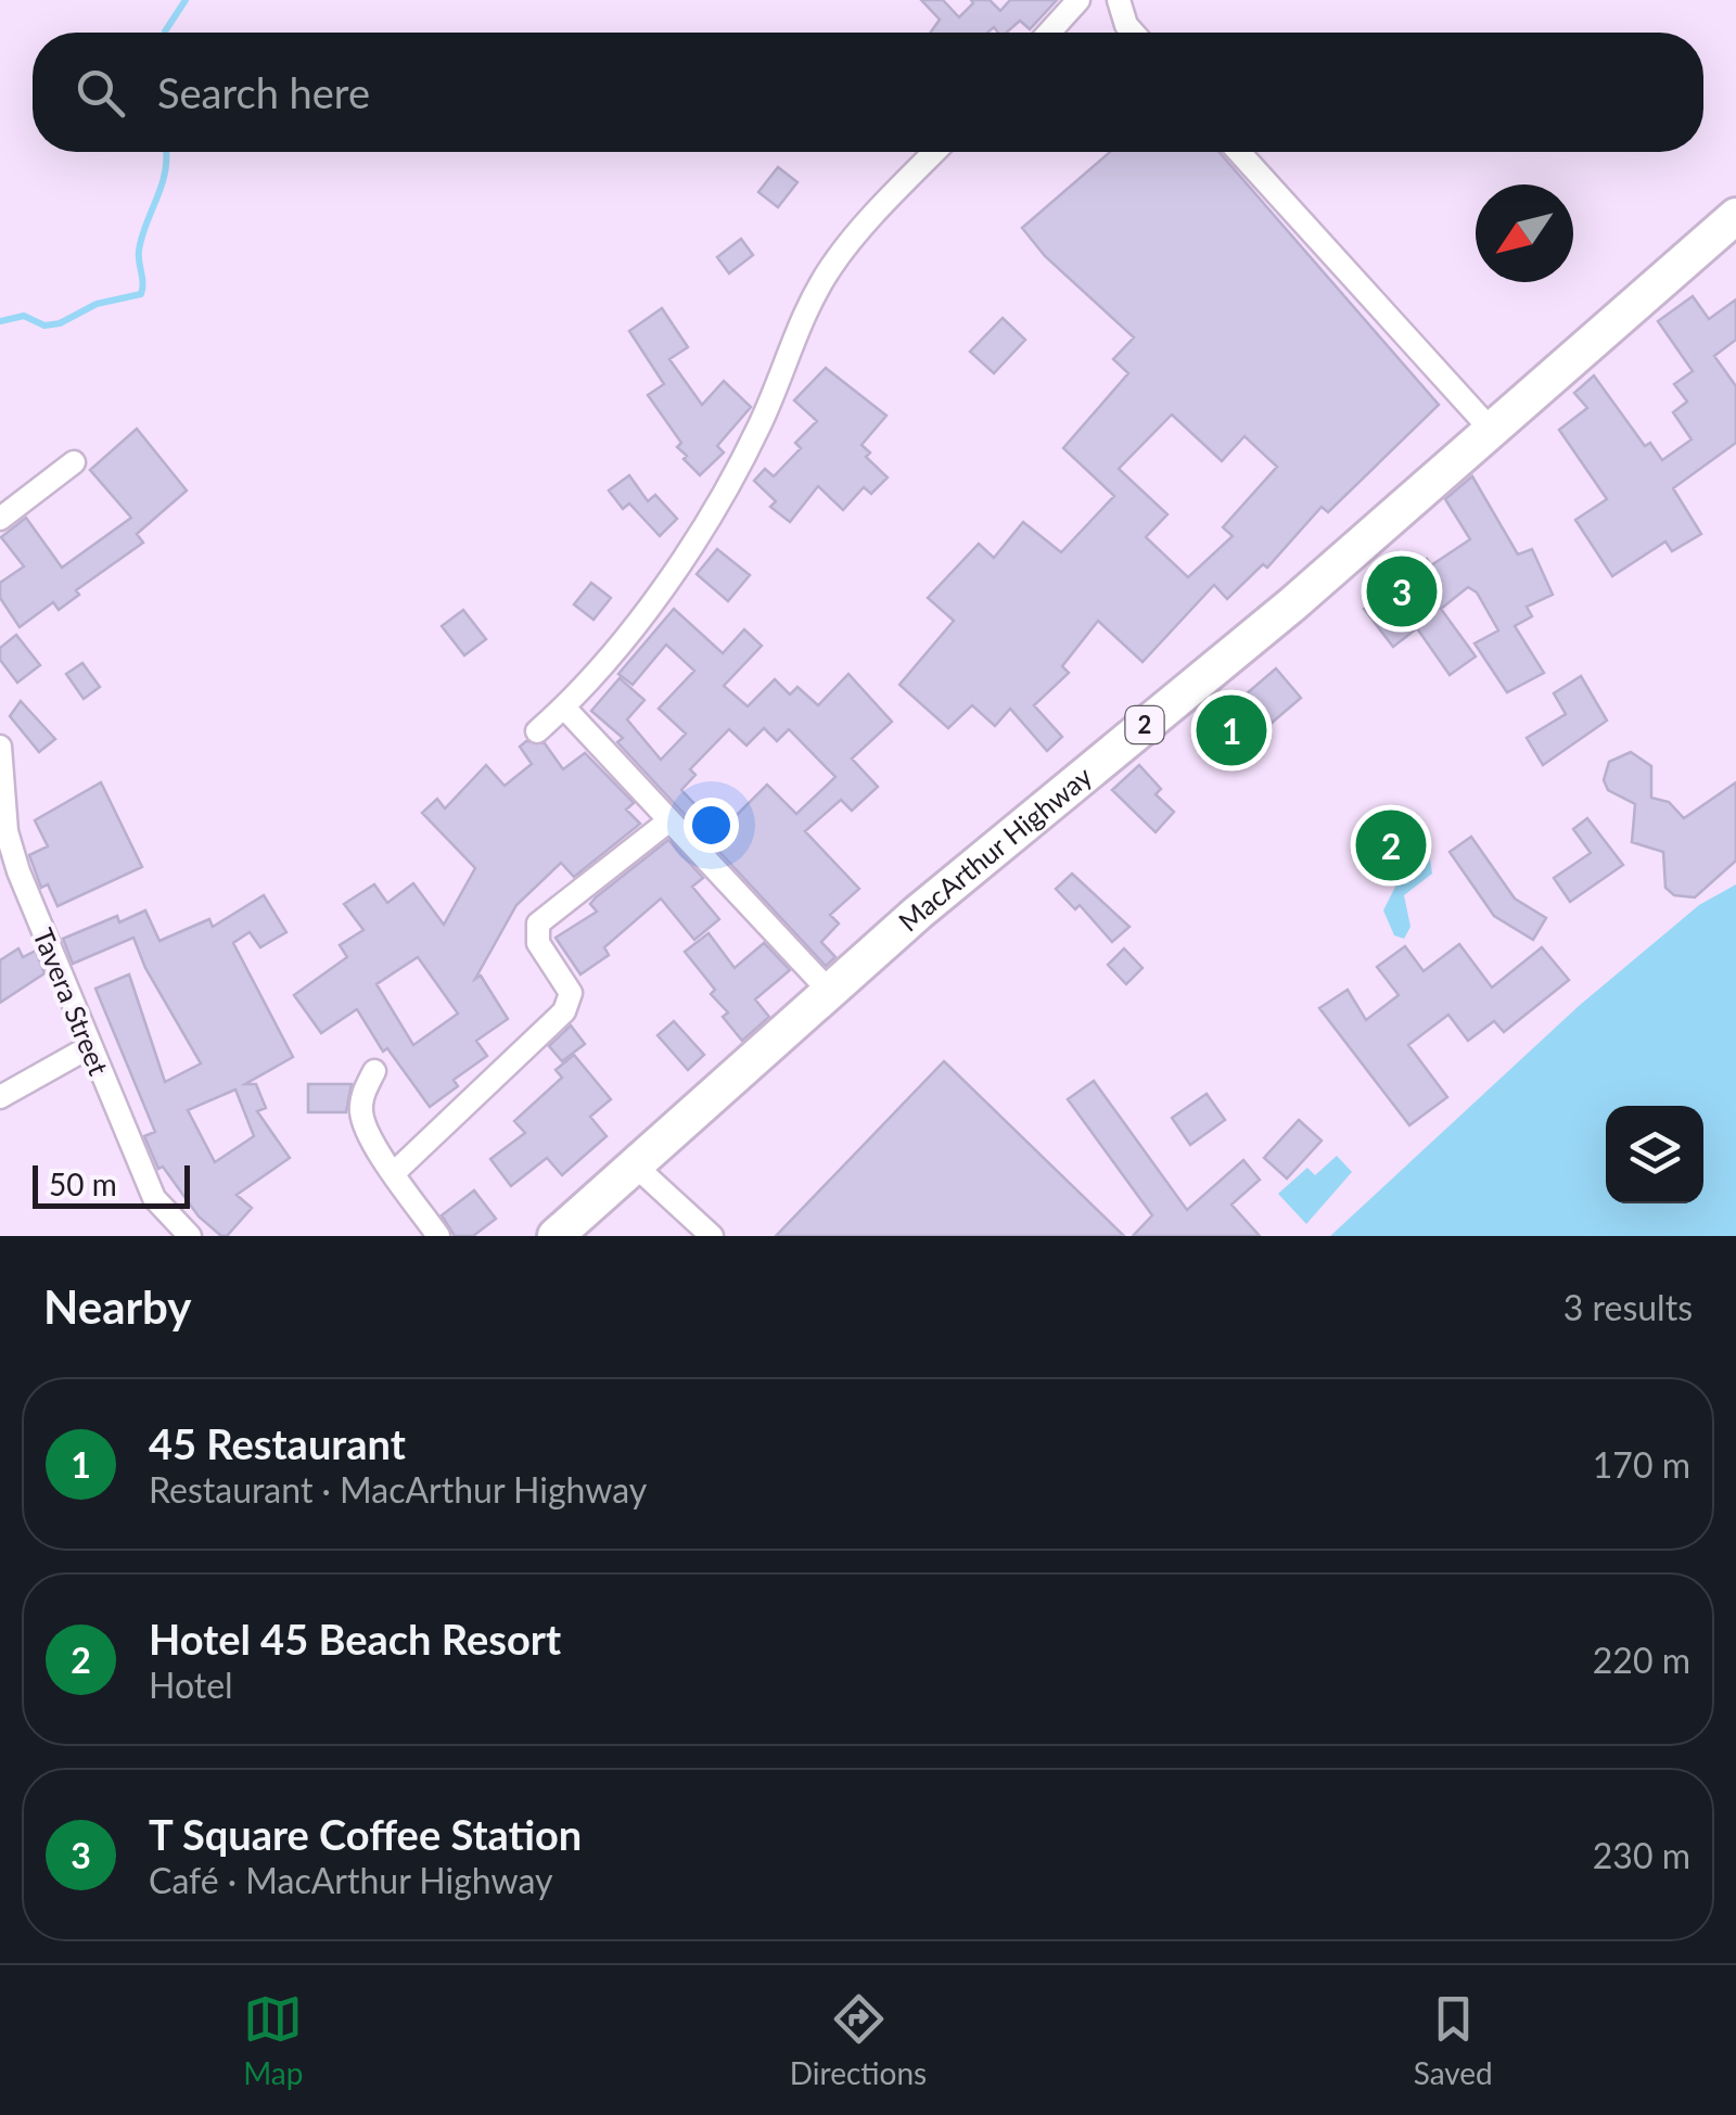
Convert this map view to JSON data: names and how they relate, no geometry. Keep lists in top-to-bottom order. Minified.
{"streets":{"highway":["2","MacArthur Highway"],"street":["Tavera Street"]},"scale_bar":"50 m","north":"bottom left","page":{"search":"Search here","pins":["3","1","2"],"scale":"50 m","heading":["Nearby","3 results"],"list":[{"mark":"1","name":"45 Restaurant","note":"Restaurant · MacArthur Highway","value":"170 m"},{"mark":"2","name":"Hotel 45 Beach Resort","note":"Hotel","value":"220 m"},{"mark":"3","name":"T Square Coffee Station","note":"Café · MacArthur Highway","value":"230 m"}],"nav":["Map","Directions","Saved"]}}
